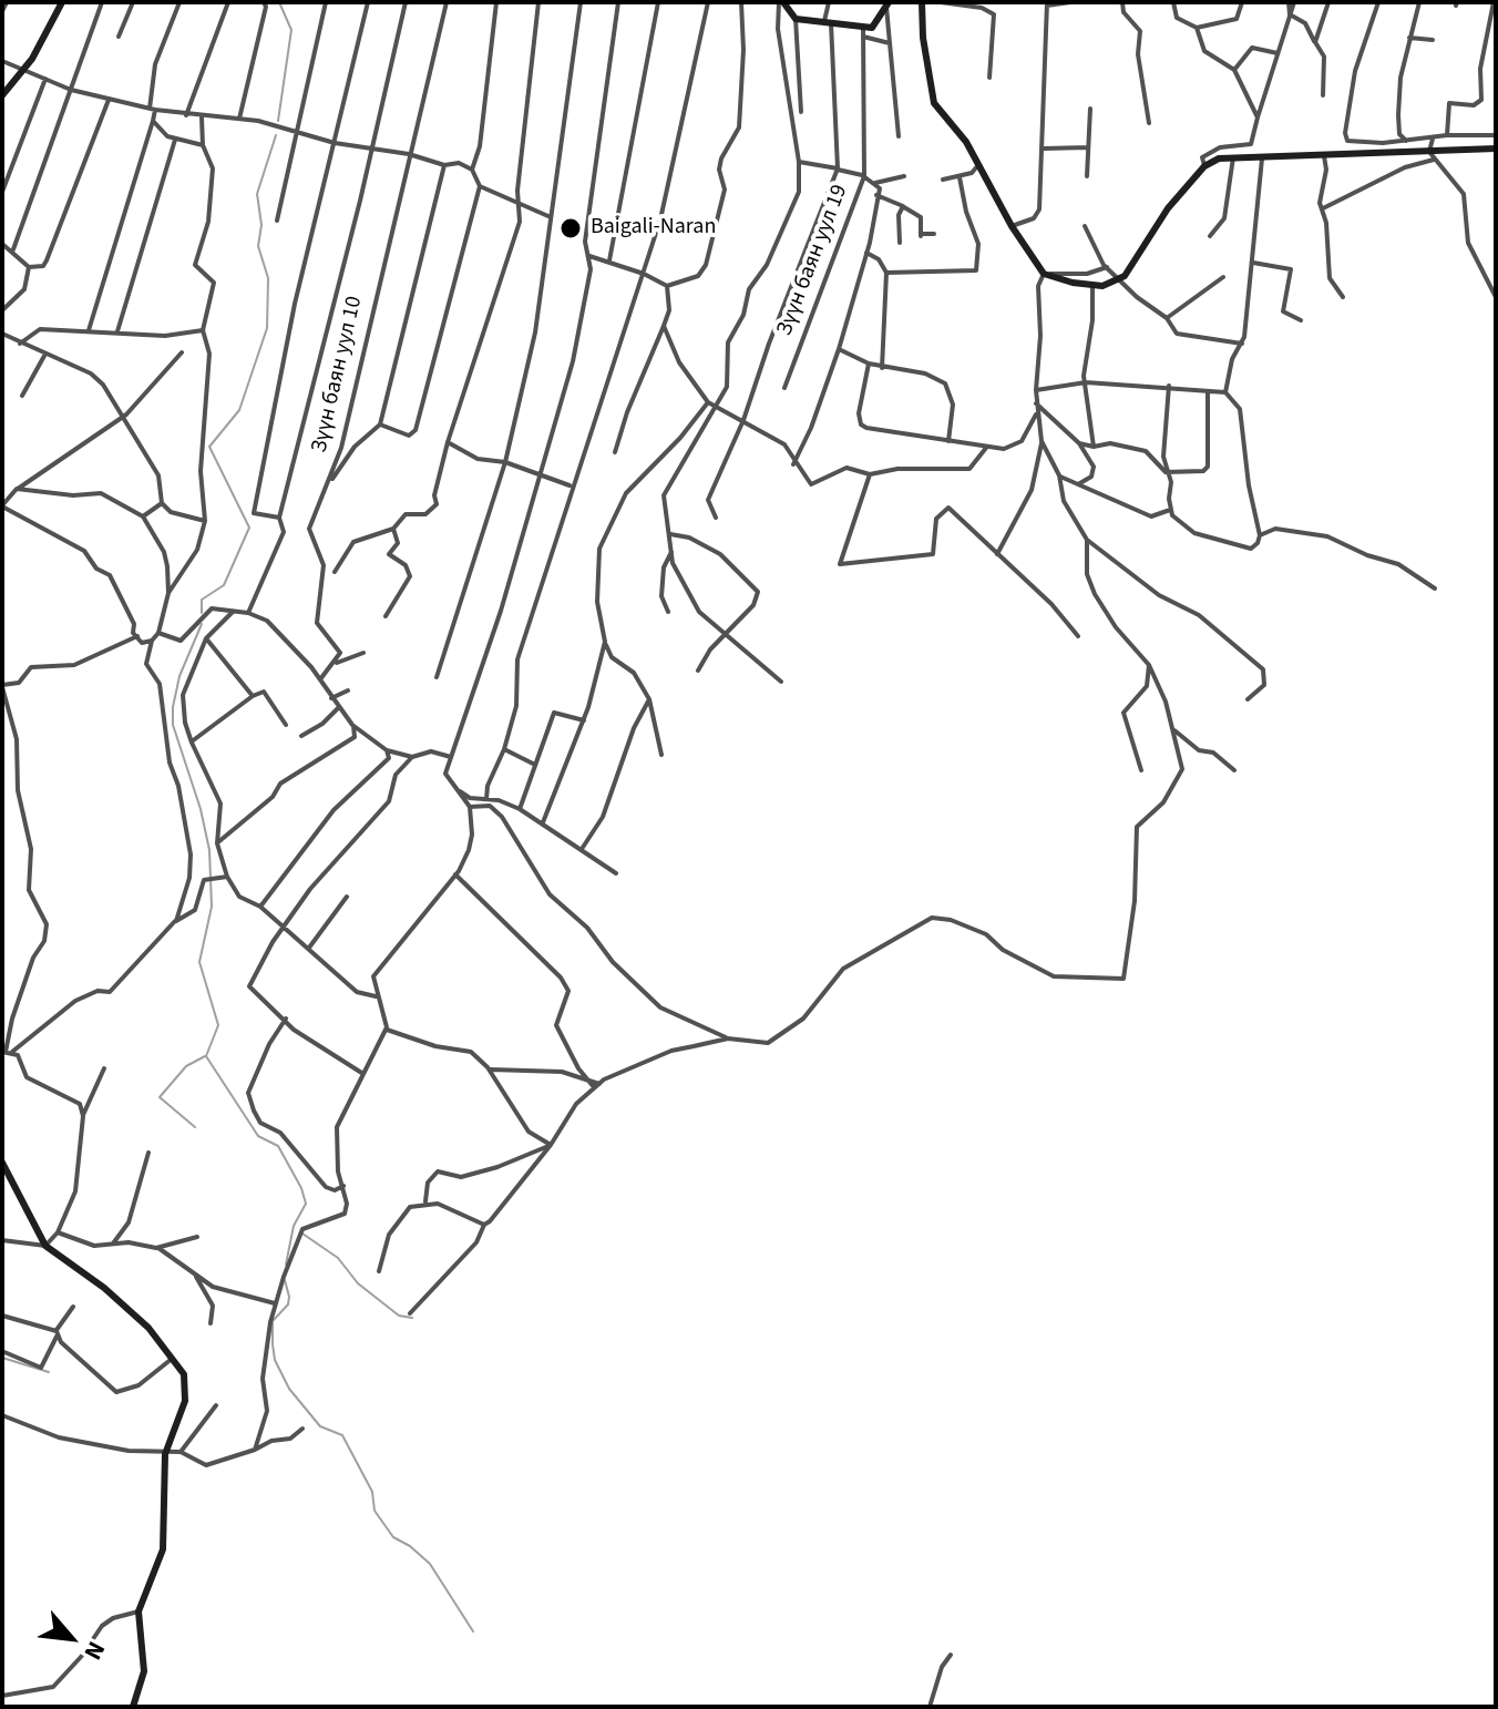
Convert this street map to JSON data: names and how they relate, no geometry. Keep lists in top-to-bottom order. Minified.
{"streets":{"street":["Зүүн баян уул 19","Зүүн баян уул 10"]},"places":["Baigali-Naran"],"north":"bottom right"}
